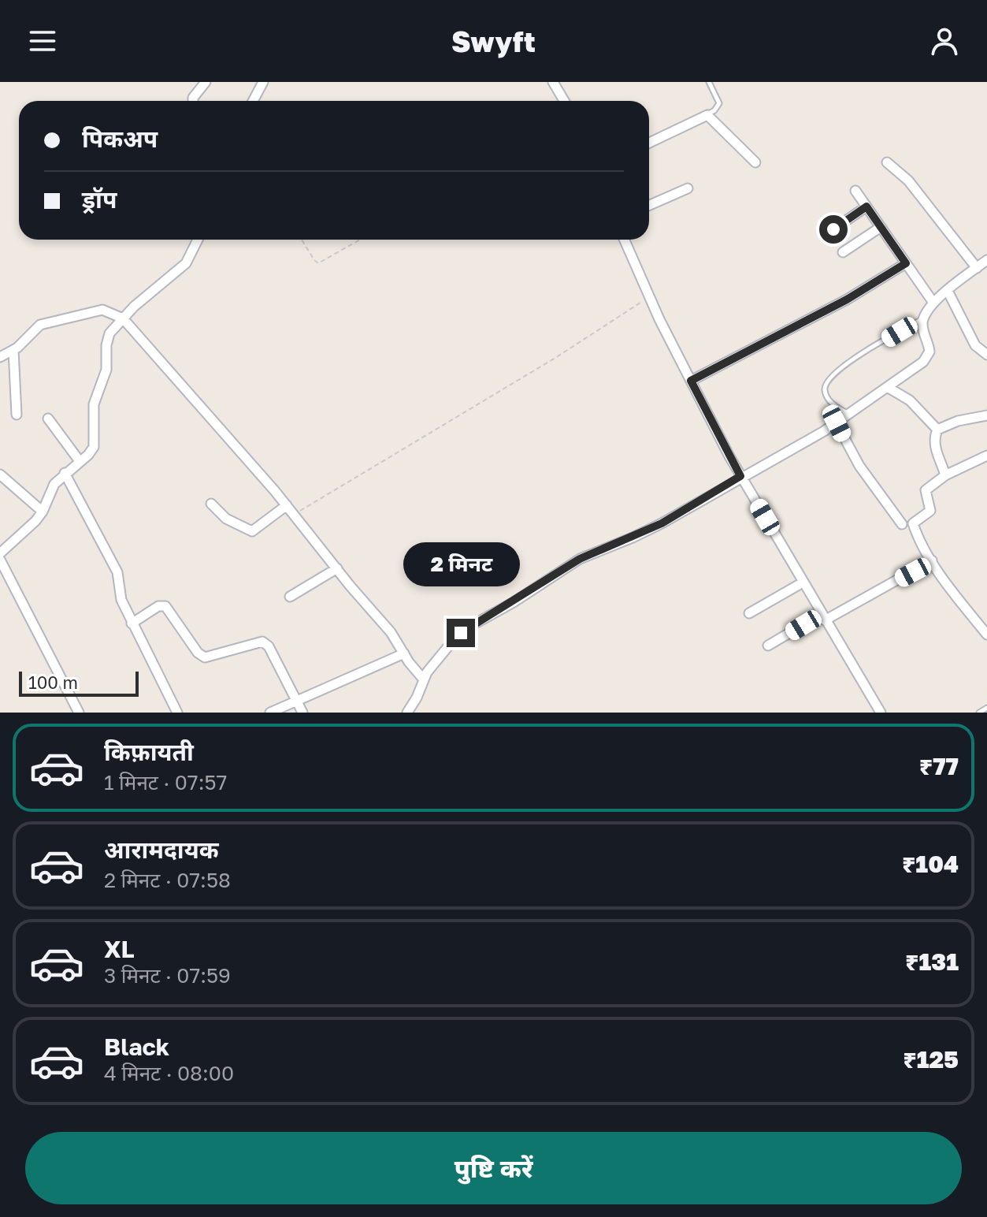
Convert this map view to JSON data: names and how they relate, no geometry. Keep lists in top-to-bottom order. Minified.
{"scale_bar":"100 m","page":{"header":"Swyft","banner":["पिकअप","ड्रॉप"],"bubble":"2 मिनट","scale":"100 m","list":[{"name":"किफ़ायती","note":"1 मिनट · 07:57","value":"₹77"},{"name":"आरामदायक","note":"2 मिनट · 07:58","value":"₹104"},{"name":"XL","note":"3 मिनट · 07:59","value":"₹131"},{"name":"Black","note":"4 मिनट · 08:00","value":"₹125"}],"buttons":"पुष्टि करें"}}
